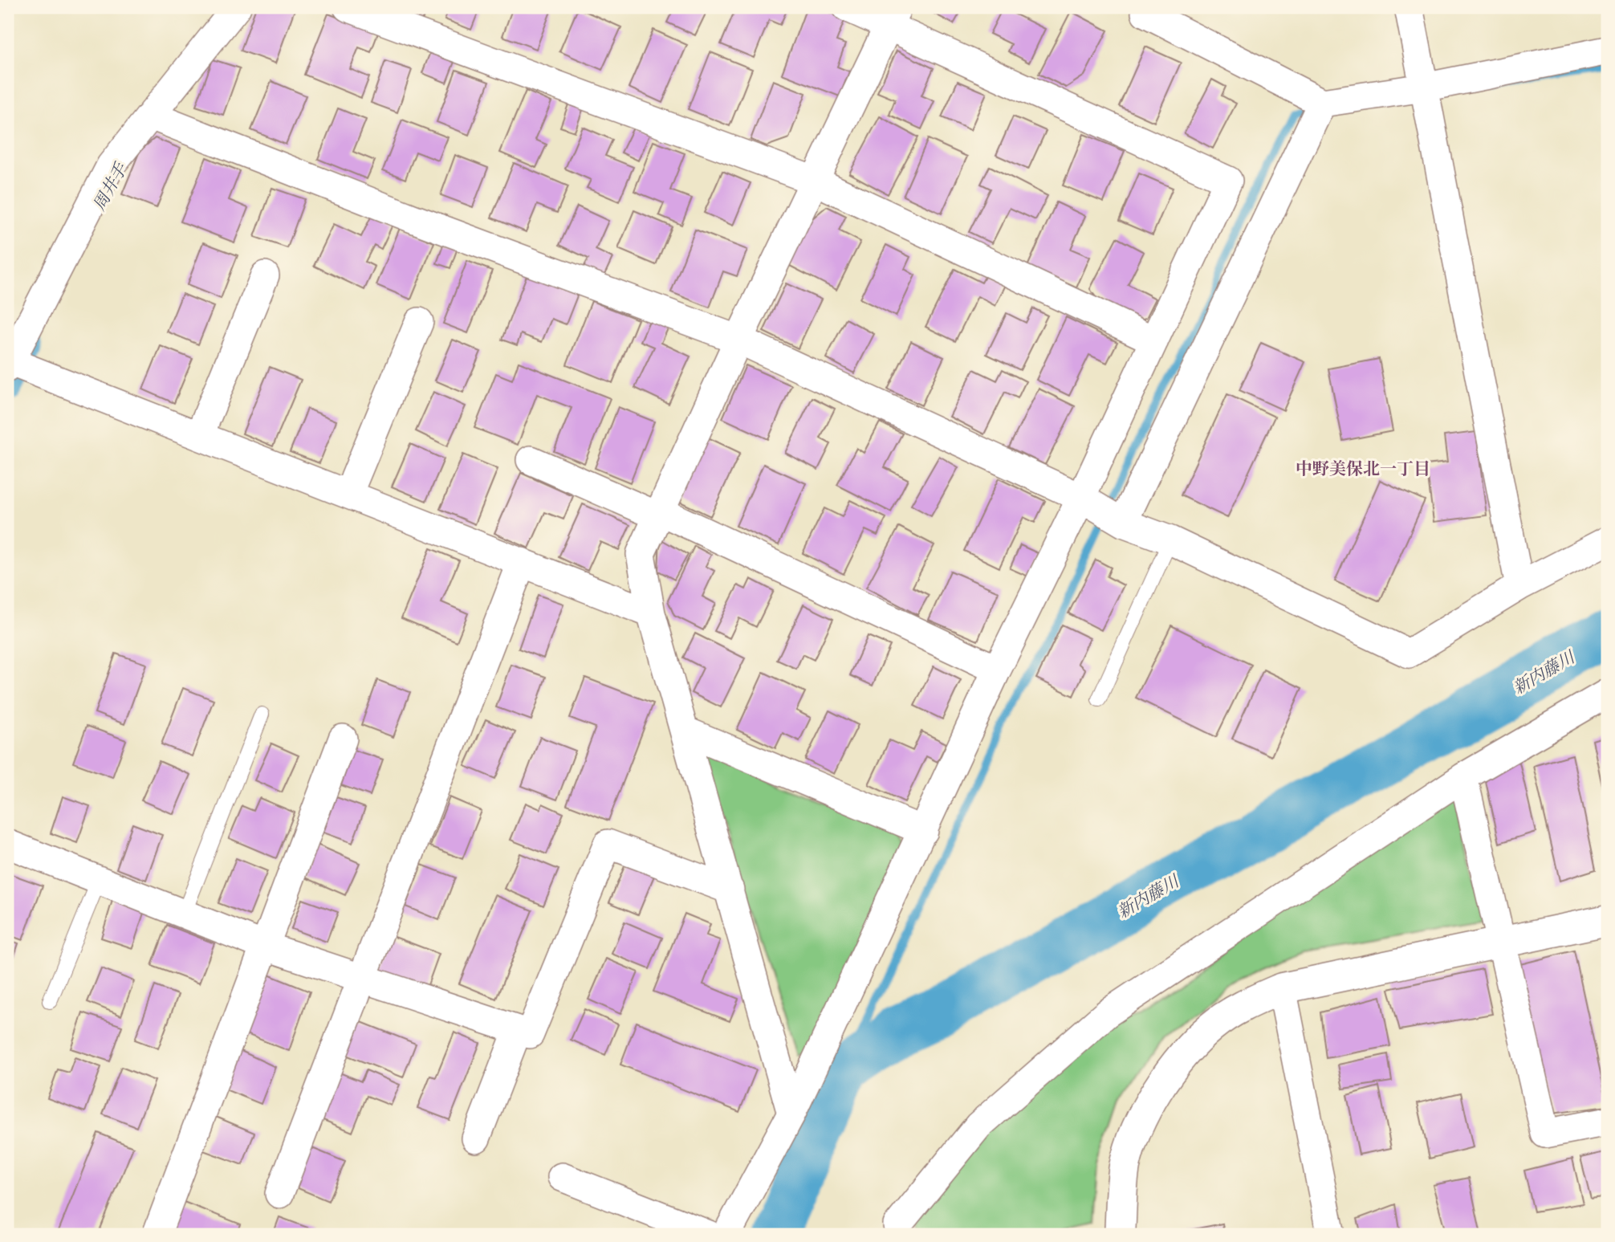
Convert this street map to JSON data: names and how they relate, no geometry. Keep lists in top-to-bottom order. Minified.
{"districts":["中野美保北一丁目"],"water":["周井手","新内藤川"]}
